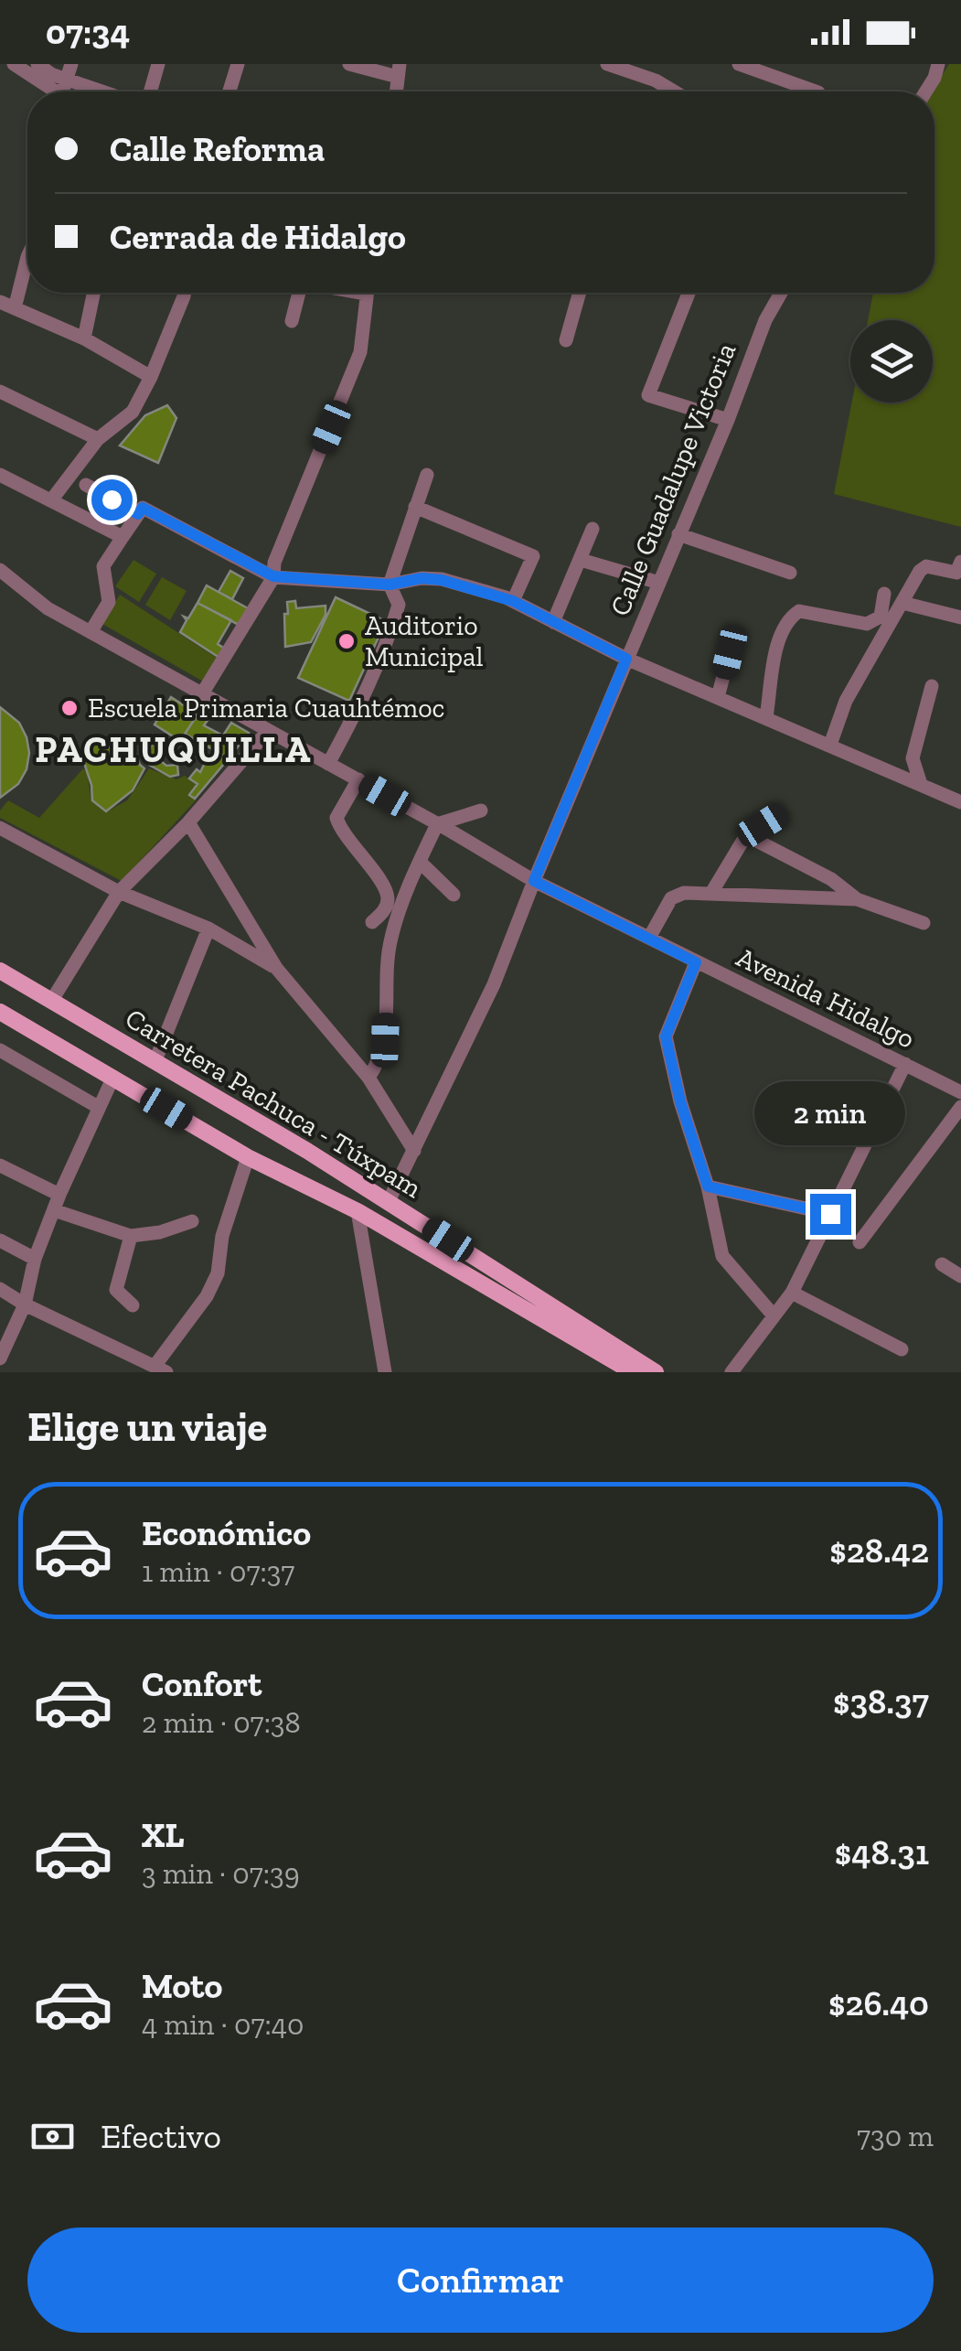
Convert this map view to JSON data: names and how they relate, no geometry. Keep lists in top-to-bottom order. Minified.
{"streets":{"main road":["Carretera Pachuca - Túxpam"],"street":["Calle Guadalupe Victoria","Avenida Hidalgo"]},"crossings":[["Calle Guadalupe Victoria","Avenida Hidalgo"],["Calle Guadalupe Victoria","Carretera Pachuca - Túxpam"]],"districts":["PACHUQUILLA"],"places":["Auditorio Municipal","Escuela Primaria Cuauhtémoc"],"page":{"status":"07:34","banner":["Calle Reforma","Cerrada de Hidalgo"],"bubble":"2 min","heading":"Elige un viaje","list":[{"name":"Económico","note":"1 min · 07:37","value":"$28.42"},{"name":"Confort","note":"2 min · 07:38","value":"$38.37"},{"name":"XL","note":"3 min · 07:39","value":"$48.31"},{"name":"Moto","note":"4 min · 07:40","value":"$26.40"}],"pay":["Efectivo","730 m"],"buttons":"Confirmar"}}
